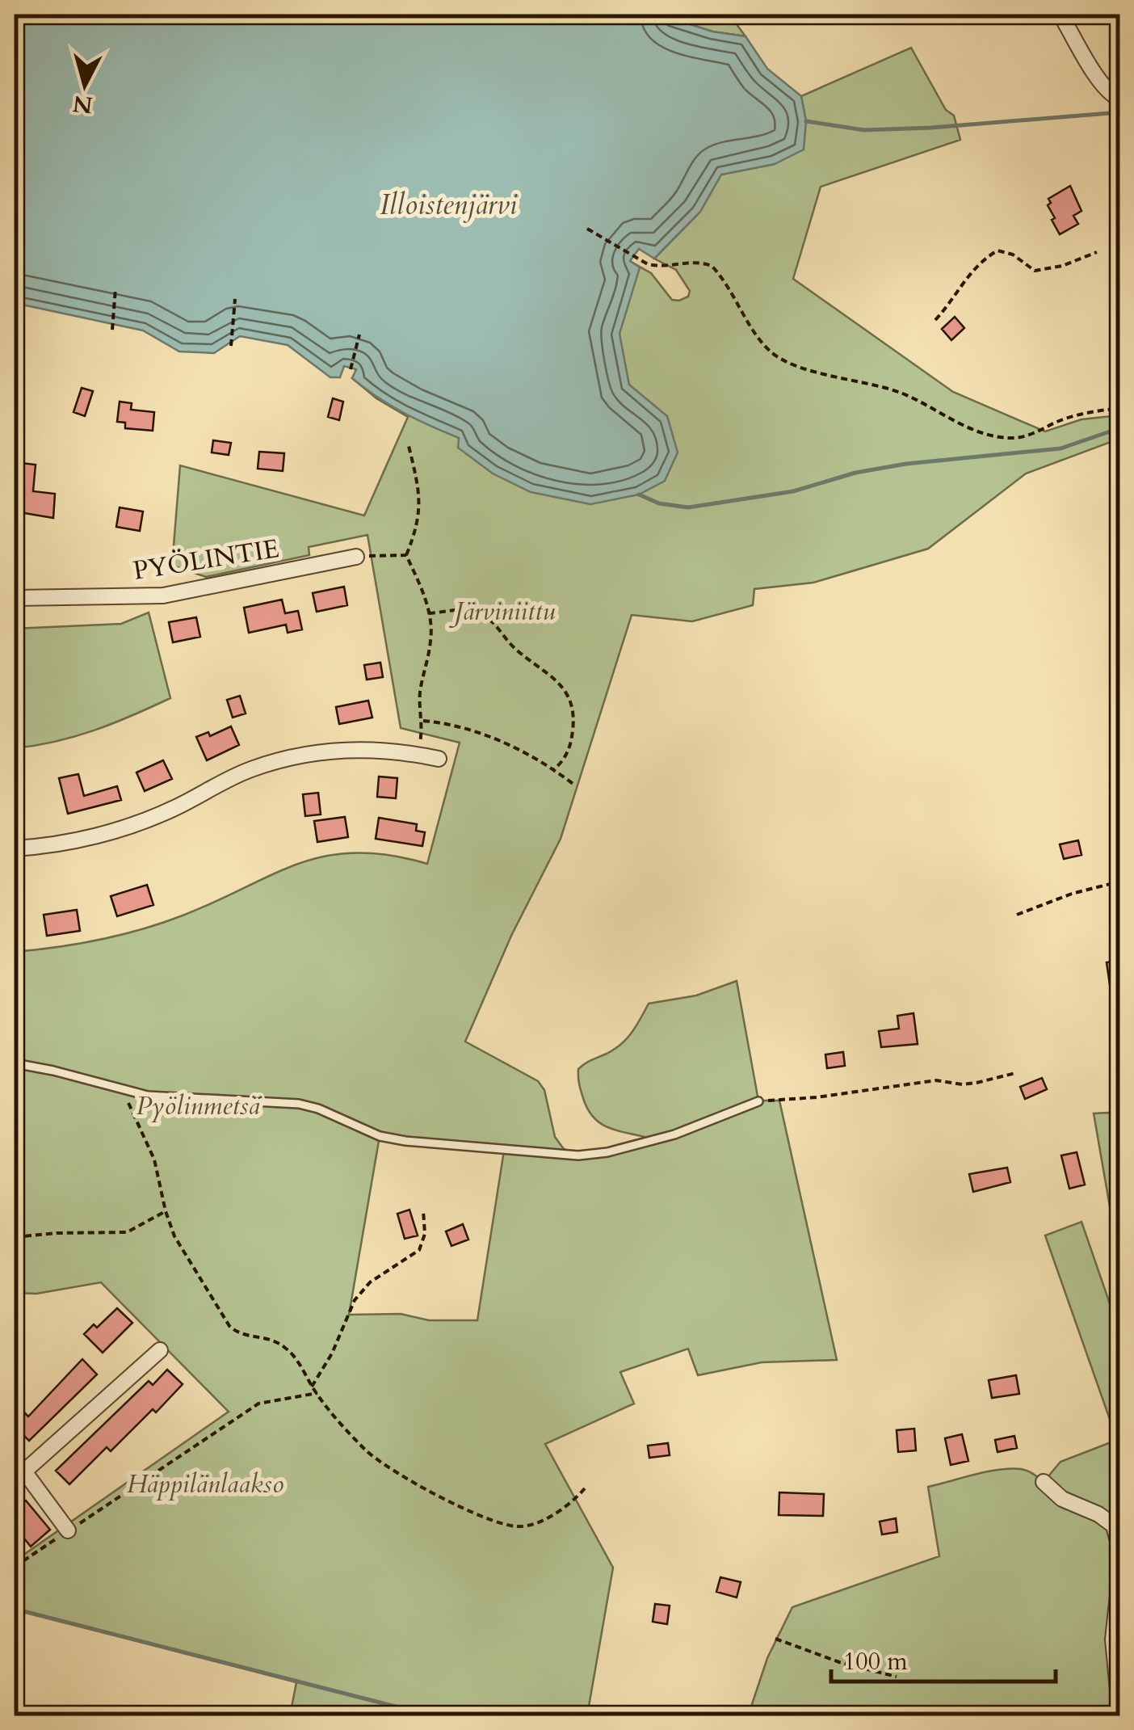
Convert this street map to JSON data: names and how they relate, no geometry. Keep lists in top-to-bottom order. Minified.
{"streets":{"street":["PYÖLINTIE"]},"water":["Illoistenjärvi"],"parks":["Järviniittu","Pyölinmetsä","Häppilänlaakso"],"scale_bar":"100 m","north":"bottom"}
